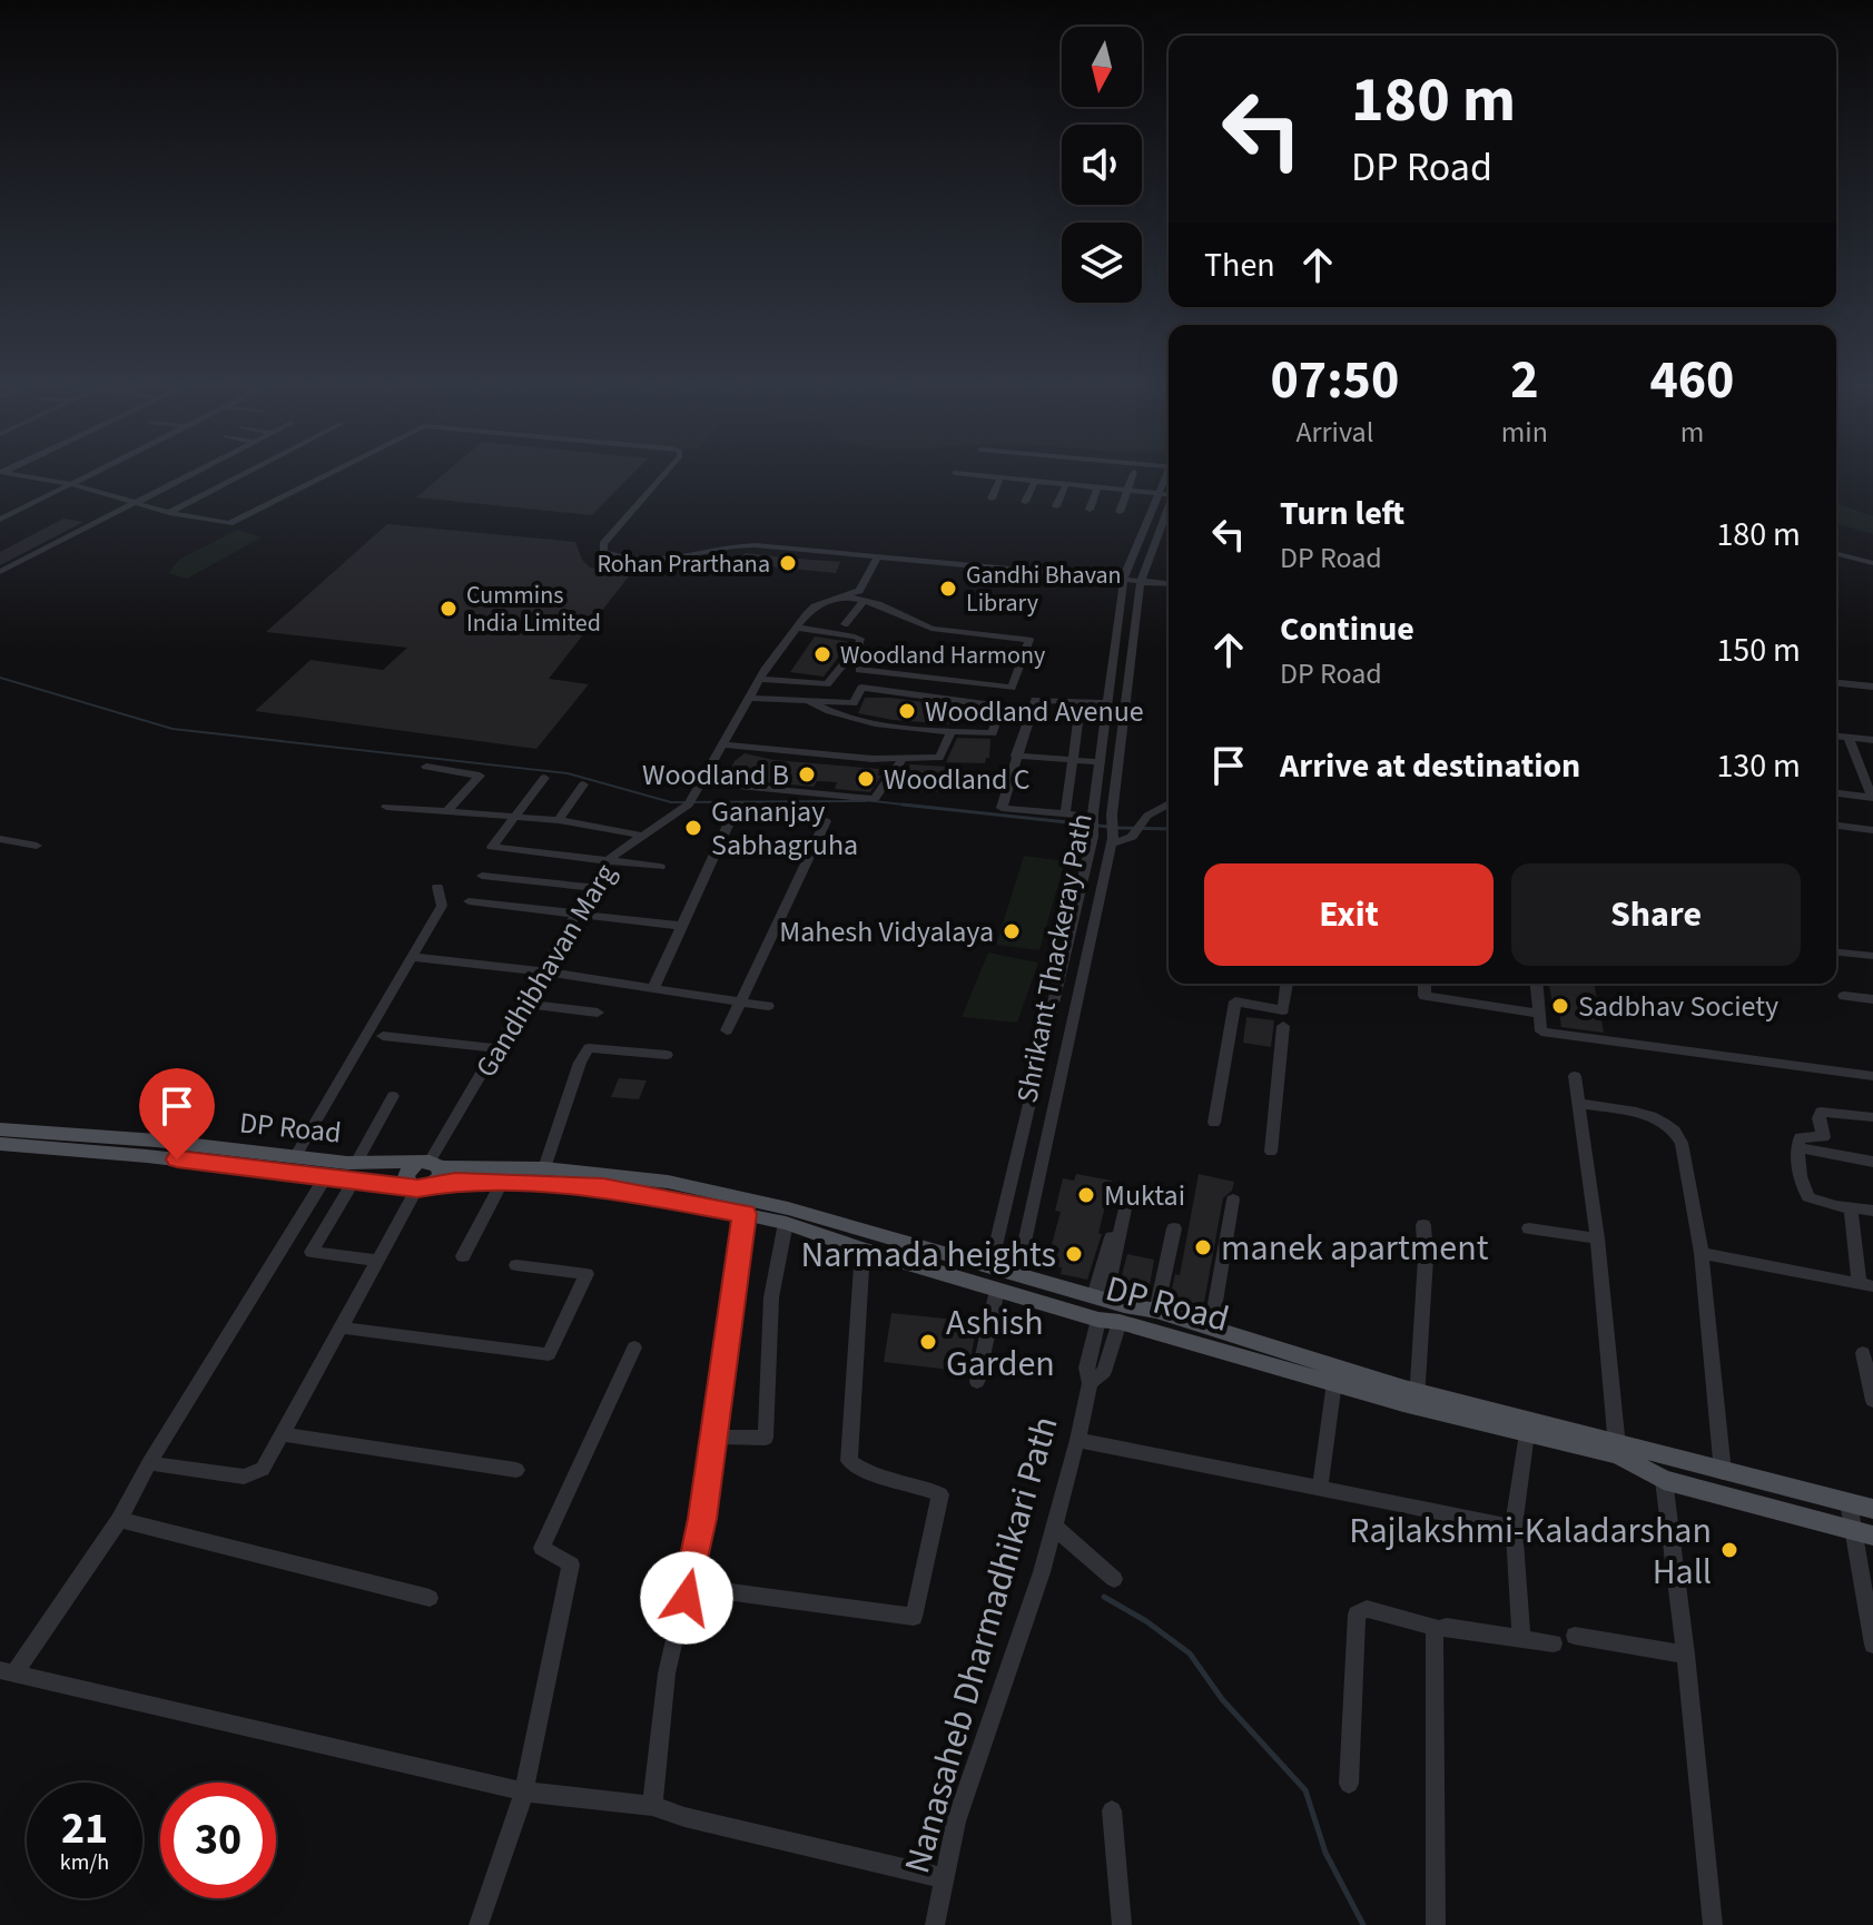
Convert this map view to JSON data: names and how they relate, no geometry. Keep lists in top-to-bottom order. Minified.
{"streets":{"main road":["Shrikant Thackeray Path","DP Road"],"street":["Gandhibhavan Marg","Nanasaheb Dharmadhikari Path"]},"crossings":[["Shrikant Thackeray Path","DP Road"],["Gandhibhavan Marg","DP Road"],["DP Road","Nanasaheb Dharmadhikari Path"]],"places":["Rohan Prarthana","Gandhi Bhavan Library","Cummins India Limited","Woodland Harmony","Woodland Avenue","Woodland B","Woodland C","Gananjay Sabhagruha","Mahesh Vidyalaya","Sadbhav Society","Muktai","manek apartment","Narmada heights","Ashish Garden","Rajlakshmi-Kaladarshan Hall"],"north":"bottom","page":{"turn":["180 m","DP Road"],"then":"Then","eta":["07:50","Arrival","2","min","460","m"],"list":[{"name":"Turn left","note":"DP Road","value":"180 m"},{"name":"Continue","note":"DP Road","value":"150 m"},{"name":"Arrive at destination","value":"130 m"}],"buttons":["Exit","Share"],"speed":"21 km/h","limit":"30"}}
